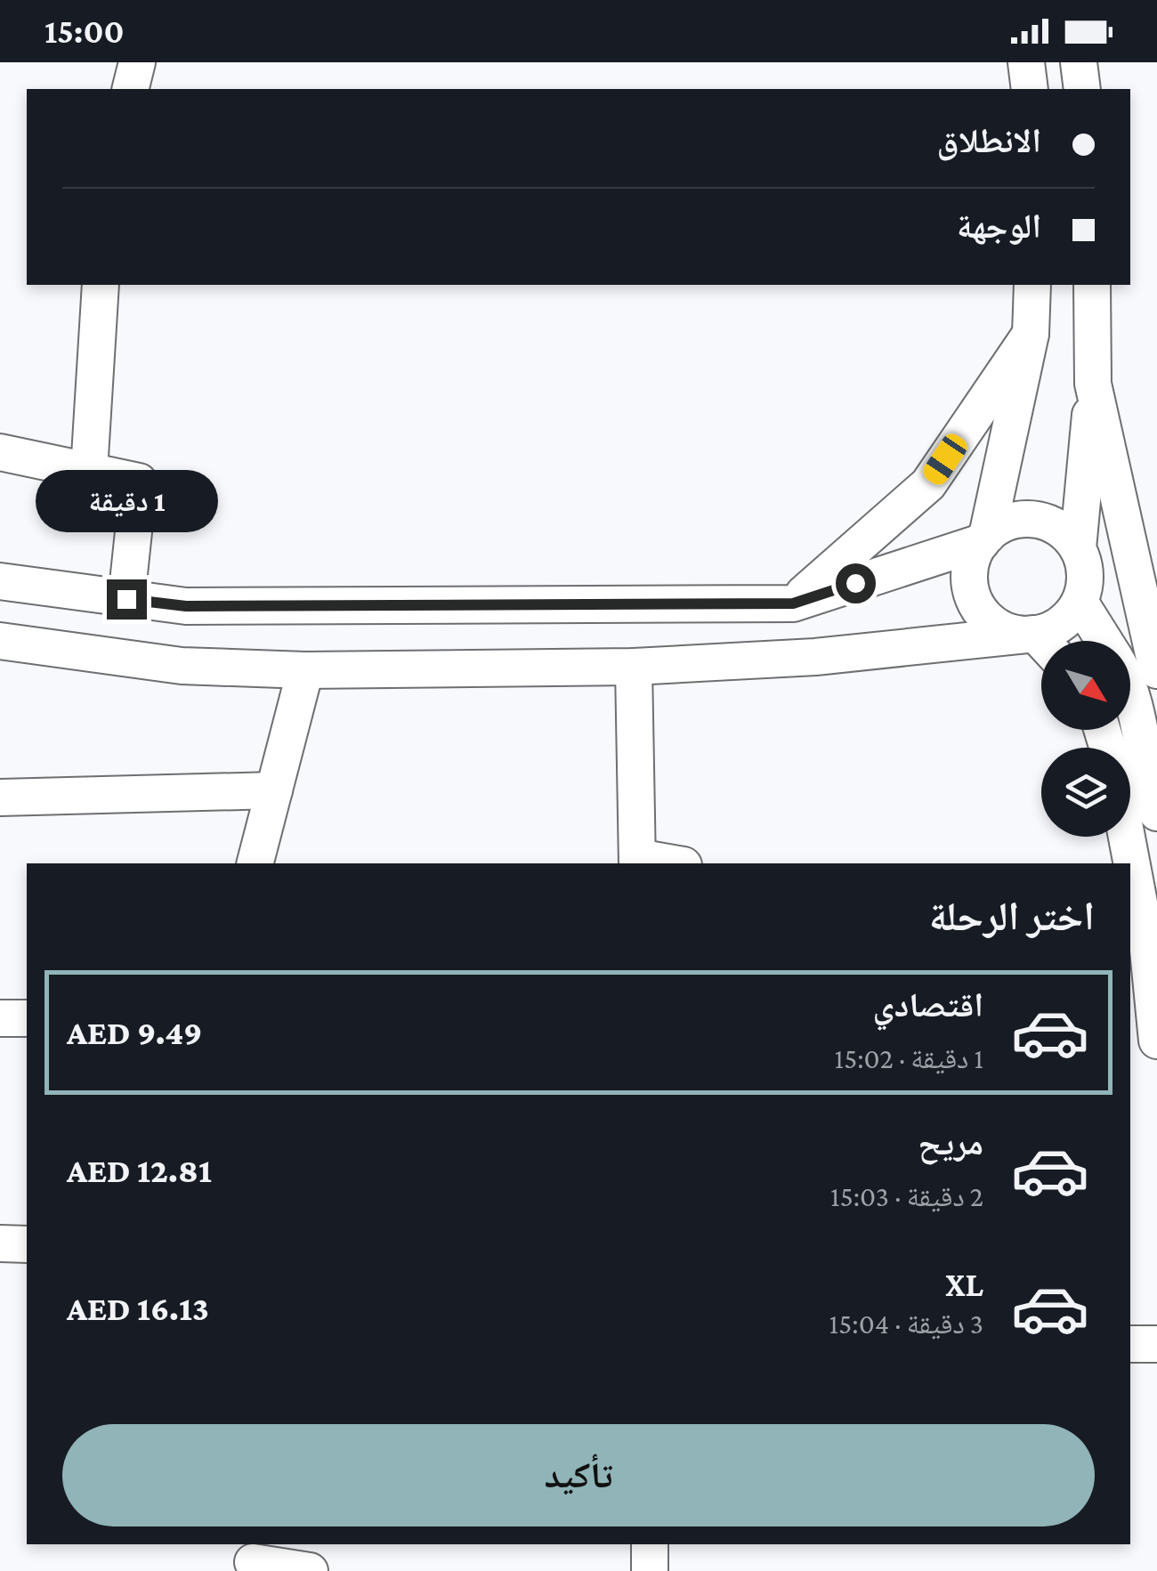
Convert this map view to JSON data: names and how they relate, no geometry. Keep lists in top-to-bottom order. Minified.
{"north":"bottom right","page":{"status":"15:00","banner":["الانطلاق","الوجهة"],"bubble":"1 دقيقة","heading":"اختر الرحلة","list":[{"name":"اقتصادي","note":"1 دقيقة · 15:02","value":"AED 9.49"},{"name":"مريح","note":"2 دقيقة · 15:03","value":"AED 12.81"},{"name":"XL","note":"3 دقيقة · 15:04","value":"AED 16.13"}],"buttons":"تأكيد"}}
